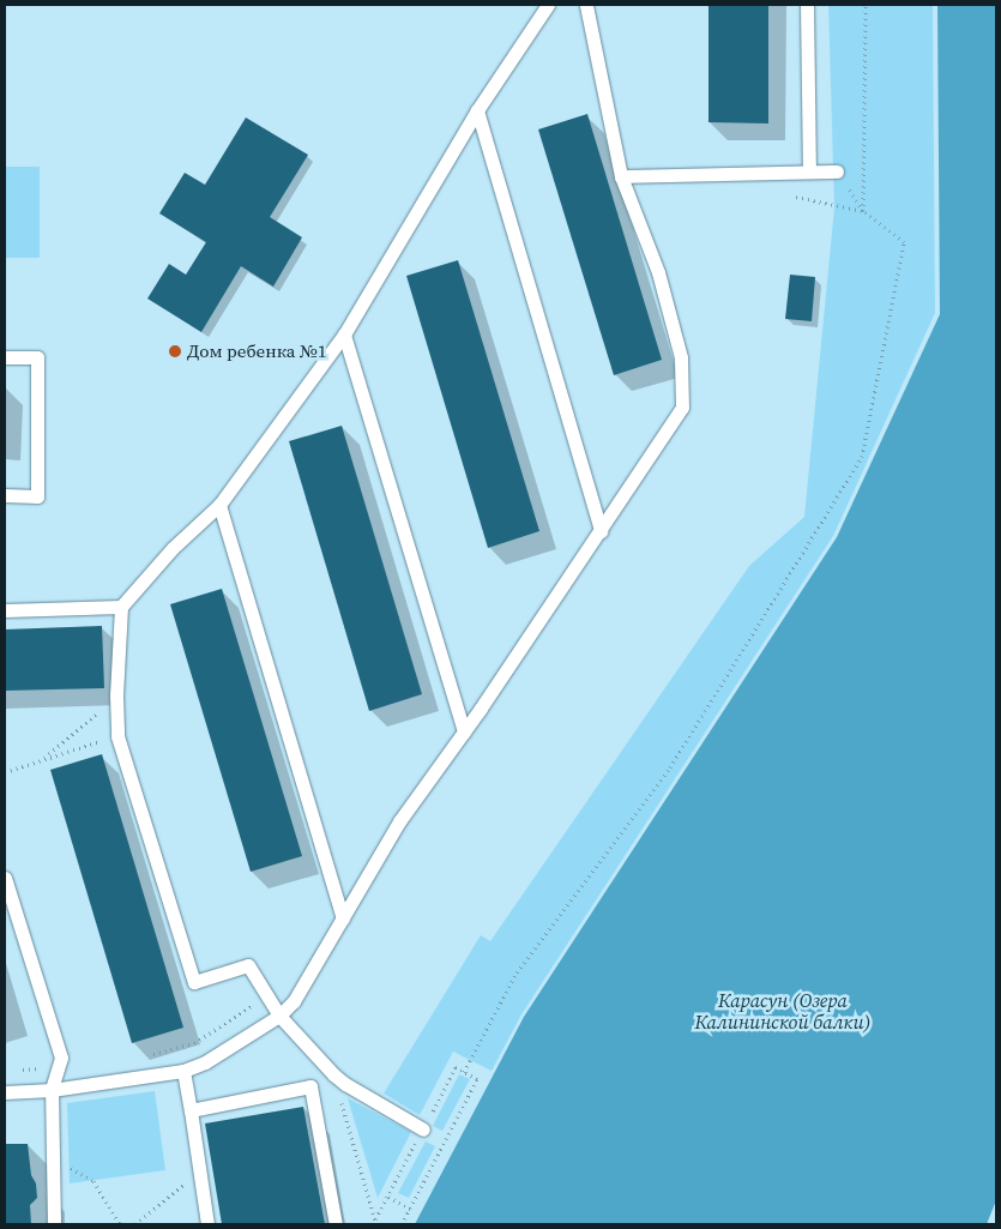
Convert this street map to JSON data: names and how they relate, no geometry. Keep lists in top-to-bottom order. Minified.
{"water":["Карасун (Озера Калининской балки)"],"places":["Дом ребенка №1"]}
